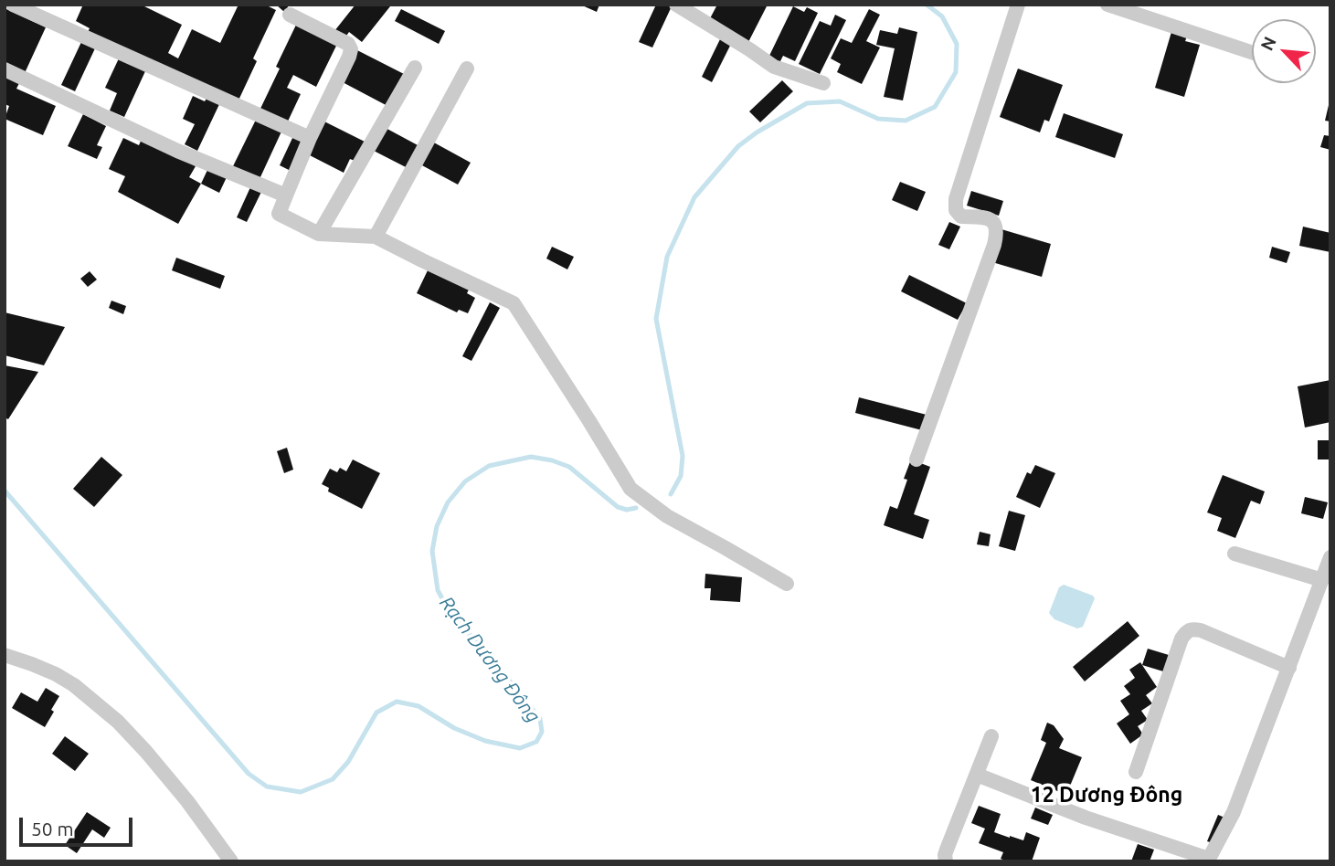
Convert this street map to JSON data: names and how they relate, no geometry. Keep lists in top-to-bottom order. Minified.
{"districts":["12 Dương Đông"],"water":["Rạch Dương Đông"],"scale_bar":"50 m","north":"top left"}
